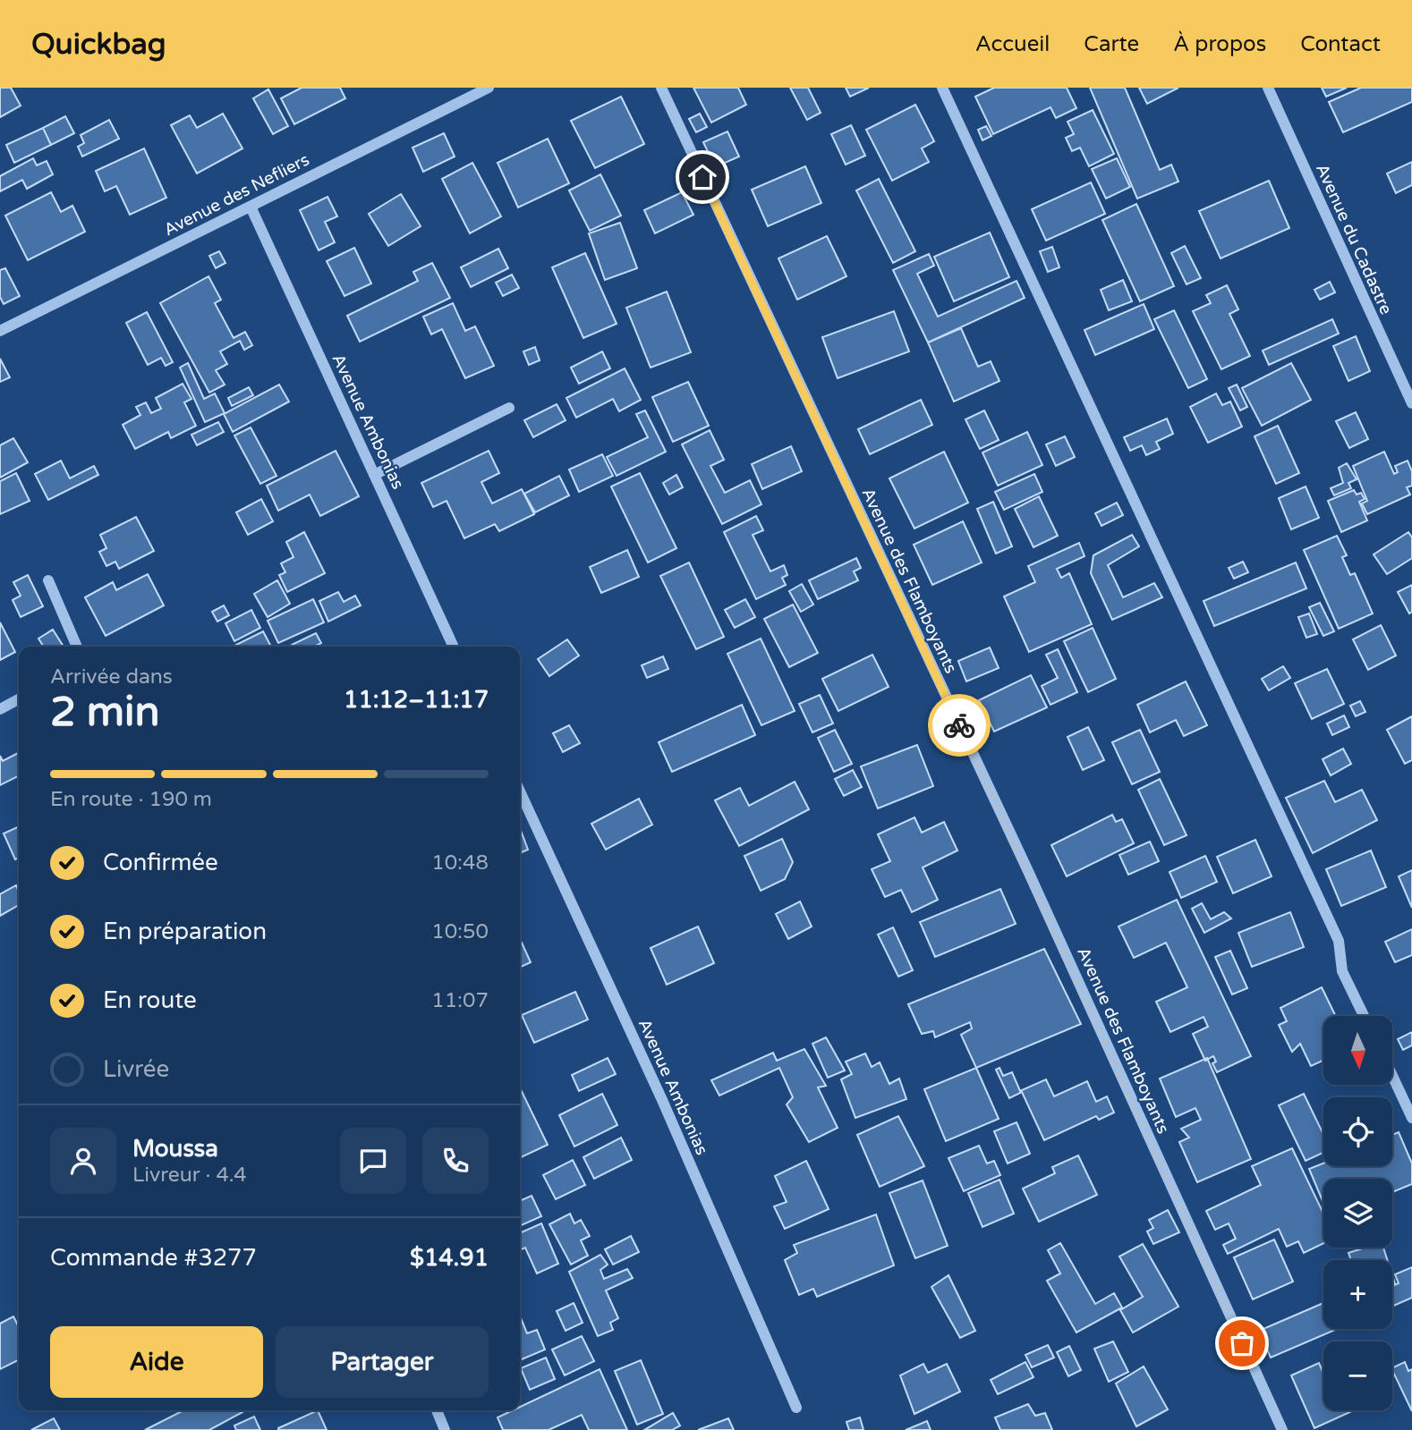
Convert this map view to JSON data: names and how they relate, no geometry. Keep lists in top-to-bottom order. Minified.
{"streets":{"street":["Avenue des Nefliers","Avenue du Cadastre","Avenue Ambonias","Avenue des Flamboyants"]},"crossings":[["Avenue des Nefliers","Avenue Ambonias"]],"north":"bottom","page":{"header":"Quickbag","nav":["Accueil","Carte","À propos","Contact"],"heading":["2 min","Arrivée dans","11:12–11:17"],"panel":["Moussa","Livreur · 4.4","Commande #3277","$14.91"],"bar":"En route · 190 m","list":[["Confirmée","10:48"],["En préparation","10:50"],["En route","11:07"],"Livrée"],"map_buttons":["+","−"],"buttons":["Aide","Partager"]}}
